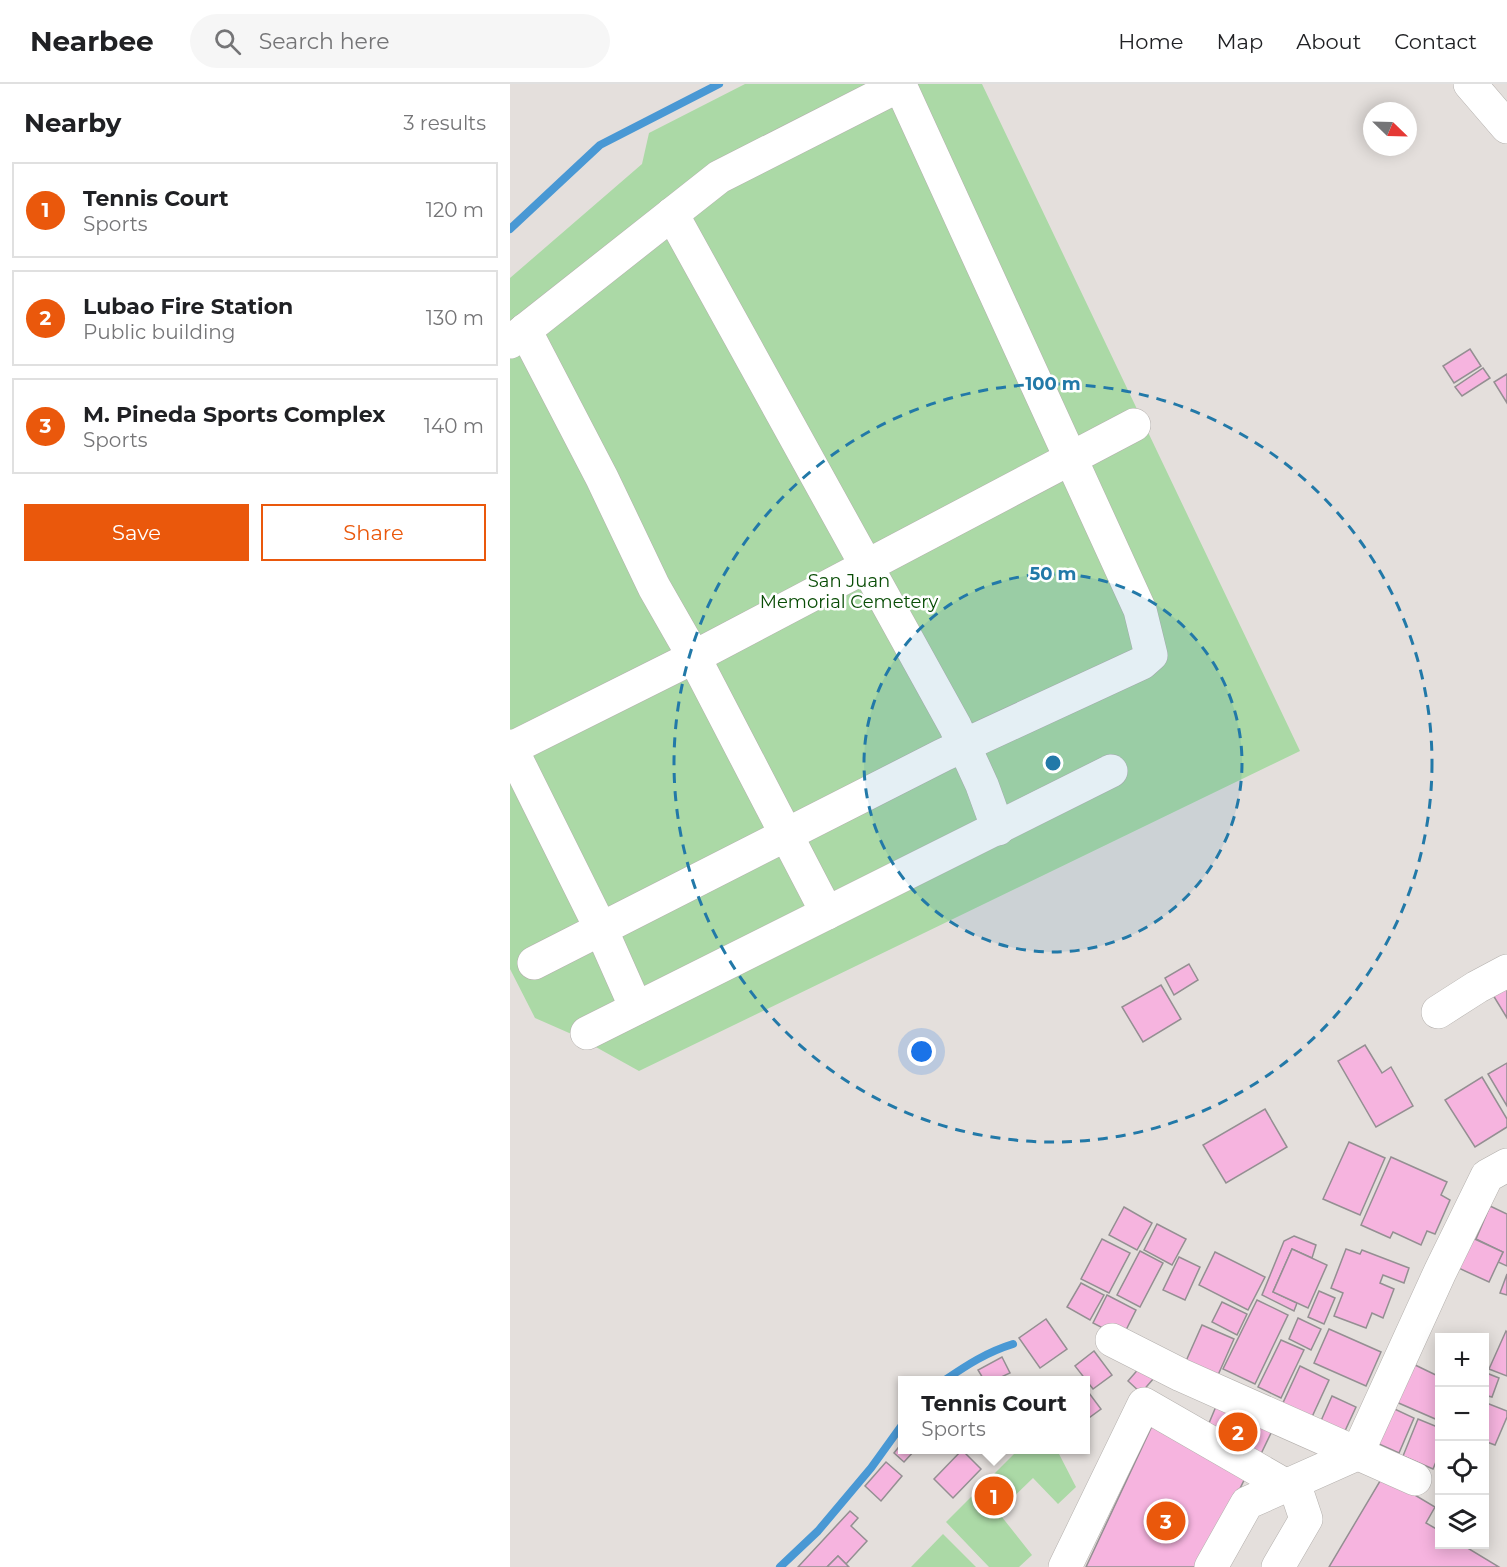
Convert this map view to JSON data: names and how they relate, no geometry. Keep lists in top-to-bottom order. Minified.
{"parks":["San Juan Memorial Cemetery"],"north":"bottom right","page":{"header":"Nearbee","search":"Search here","nav":["Home","Map","About","Contact"],"heading":["Nearby","3 results"],"list":[{"mark":"1","name":"Tennis Court","note":"Sports","value":"120 m"},{"mark":"2","name":"Lubao Fire Station","note":"Public building","value":"130 m"},{"mark":"3","name":"M. Pineda Sports Complex","note":"Sports","value":"140 m"}],"buttons":["Save","Share"],"map_buttons":["+","−"],"popup":["Tennis Court","Sports"],"pins":["2","1","3"]},"rings":["100 m","50 m"]}
